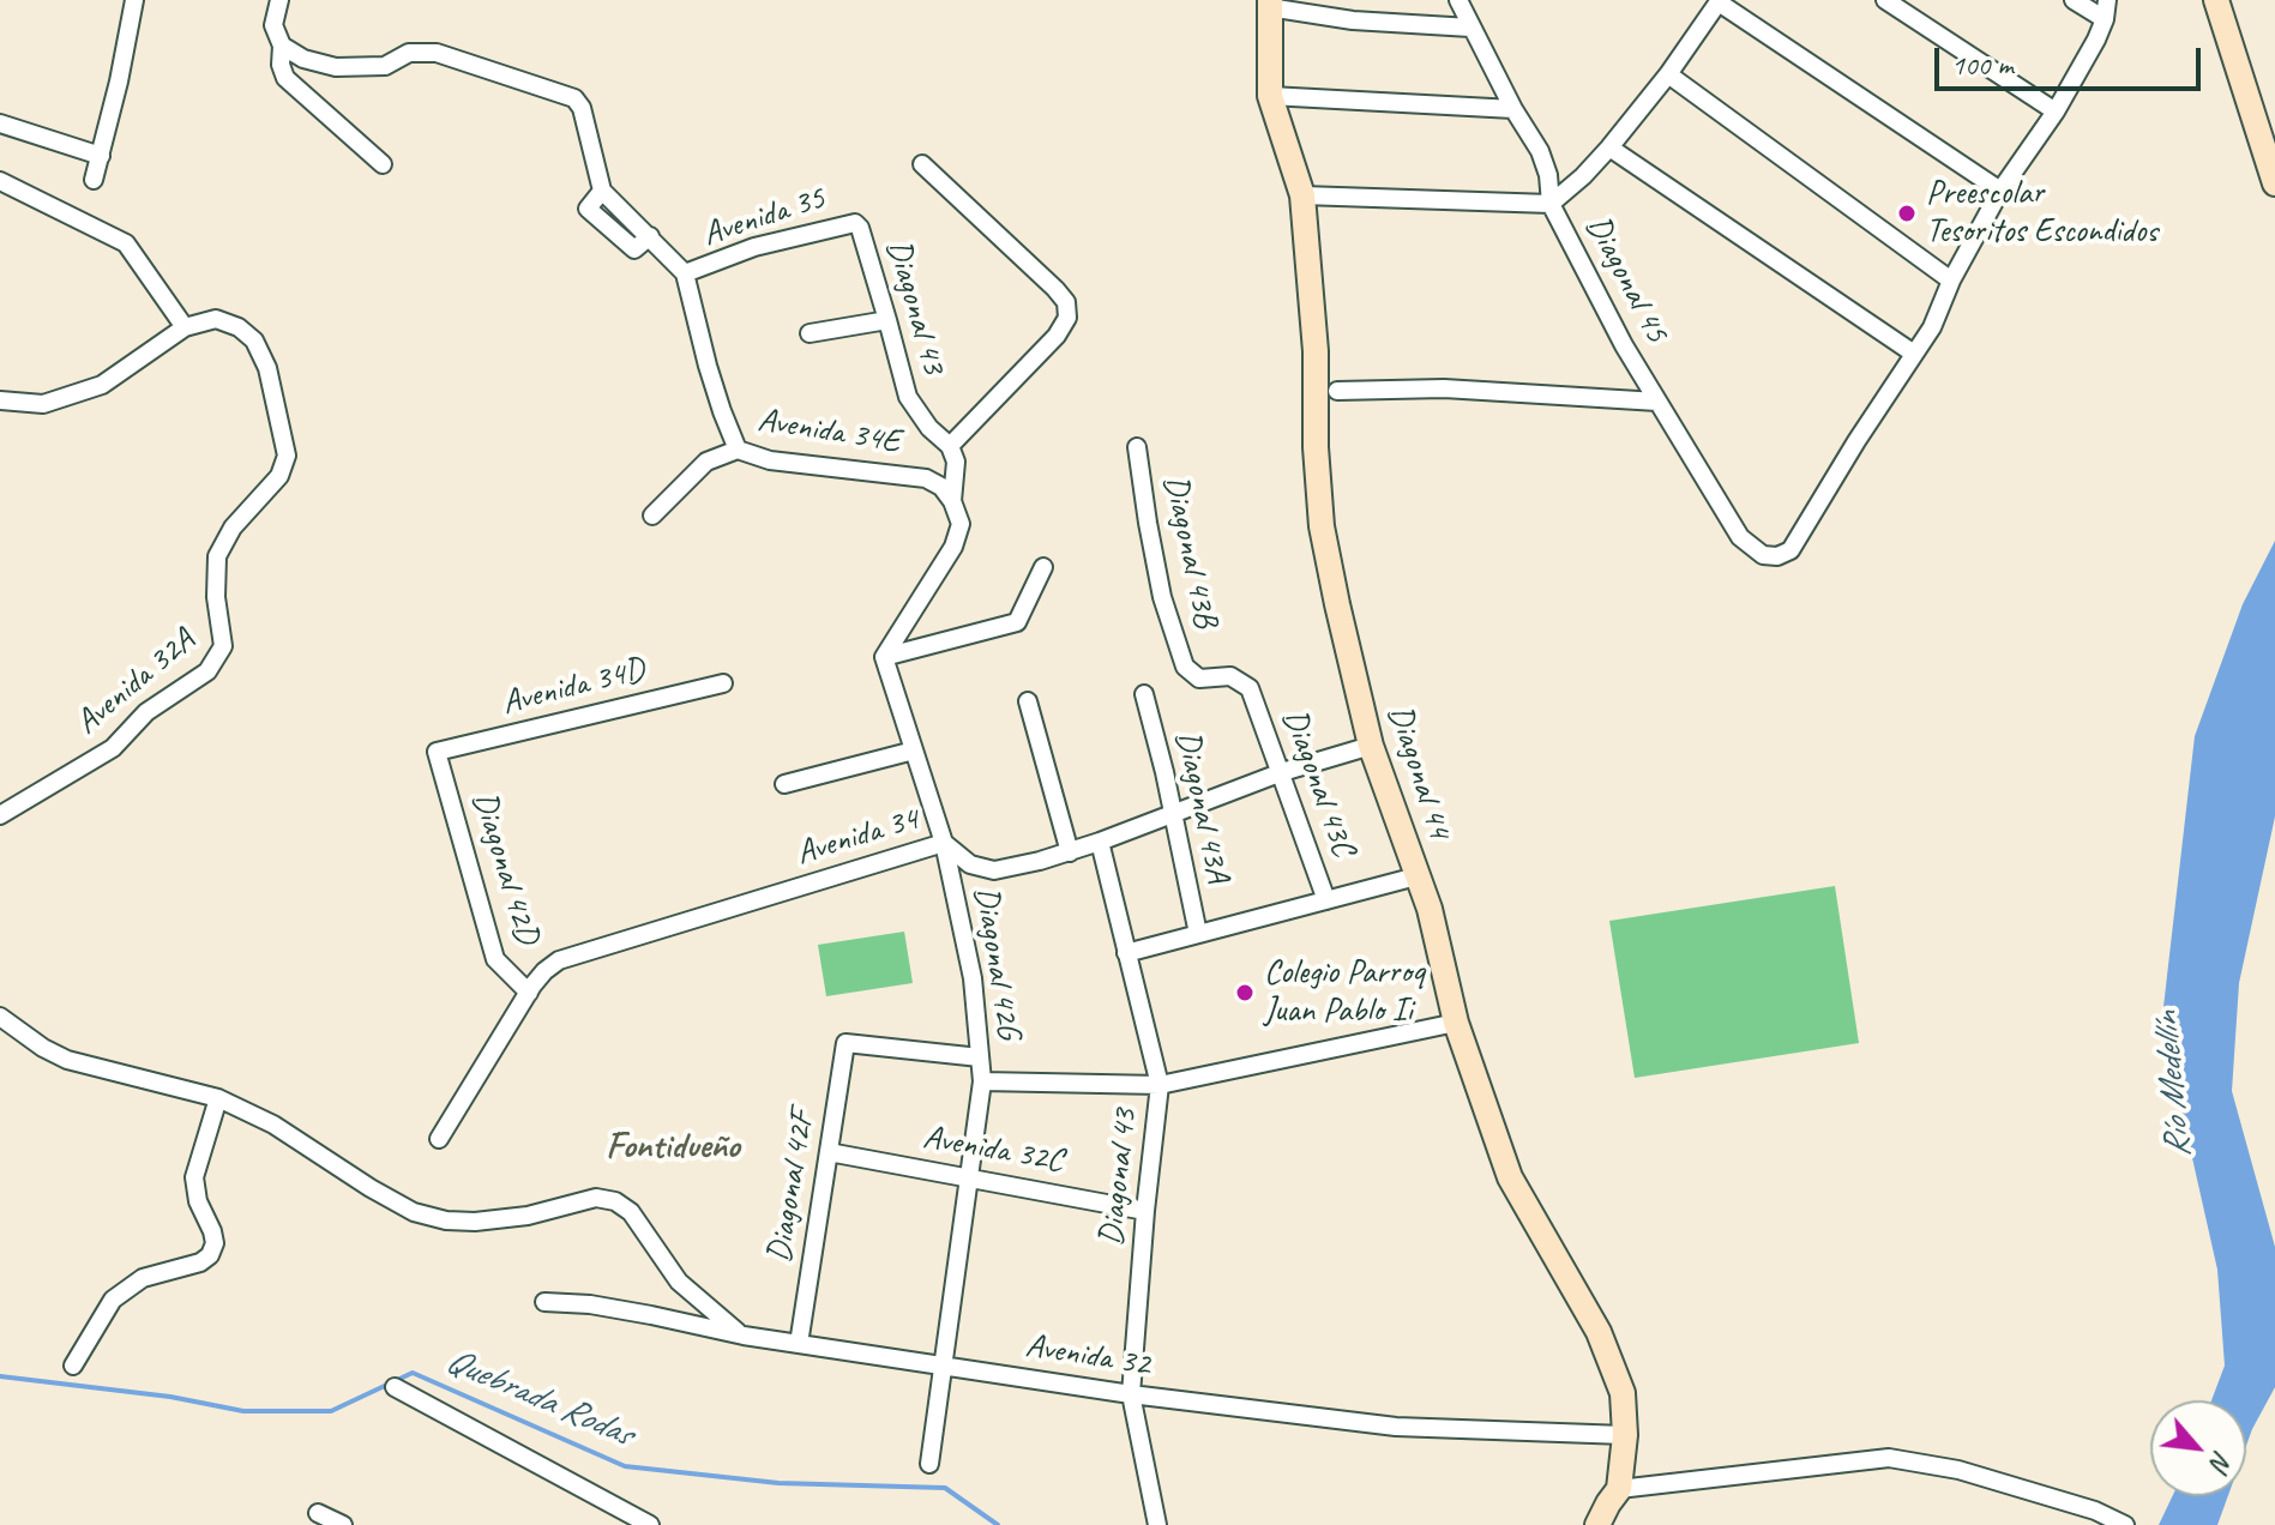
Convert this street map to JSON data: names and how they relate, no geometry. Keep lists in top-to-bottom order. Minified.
{"streets":{"main road":["Diagonal 44"],"street":["Avenida 35","Diagonal 45","Diagonal 43","Avenida 34E","Diagonal 43B","Avenida 32A","Avenida 34D","Diagonal 43C","Diagonal 43A","Avenida 34","Diagonal 42D","Diagonal 42G","Avenida 32C","Diagonal 42F","Avenida 32"]},"crossings":[["Avenida 35","Diagonal 43"],["Diagonal 43","Avenida 34"],["Diagonal 43","Avenida 32C"],["Diagonal 43","Avenida 32"],["Diagonal 43B","Diagonal 43C"],["Avenida 34D","Diagonal 42D"],["Diagonal 44","Avenida 34"],["Diagonal 44","Avenida 32"],["Diagonal 43C","Avenida 34"],["Diagonal 43A","Avenida 34"],["Avenida 34","Diagonal 42D"],["Avenida 34","Diagonal 42G"],["Diagonal 42G","Avenida 32C"],["Diagonal 42G","Diagonal 42F"],["Diagonal 42G","Avenida 32"],["Avenida 32C","Diagonal 42F"],["Diagonal 42F","Avenida 32"]],"districts":["Fontidueño"],"water":["Río Medellín","Quebrada Rodas"],"places":["Preescolar Tesoritos Escondidos","Colegio Parroq Juan Pablo Ii"],"scale_bar":"100 m","north":"bottom right"}
